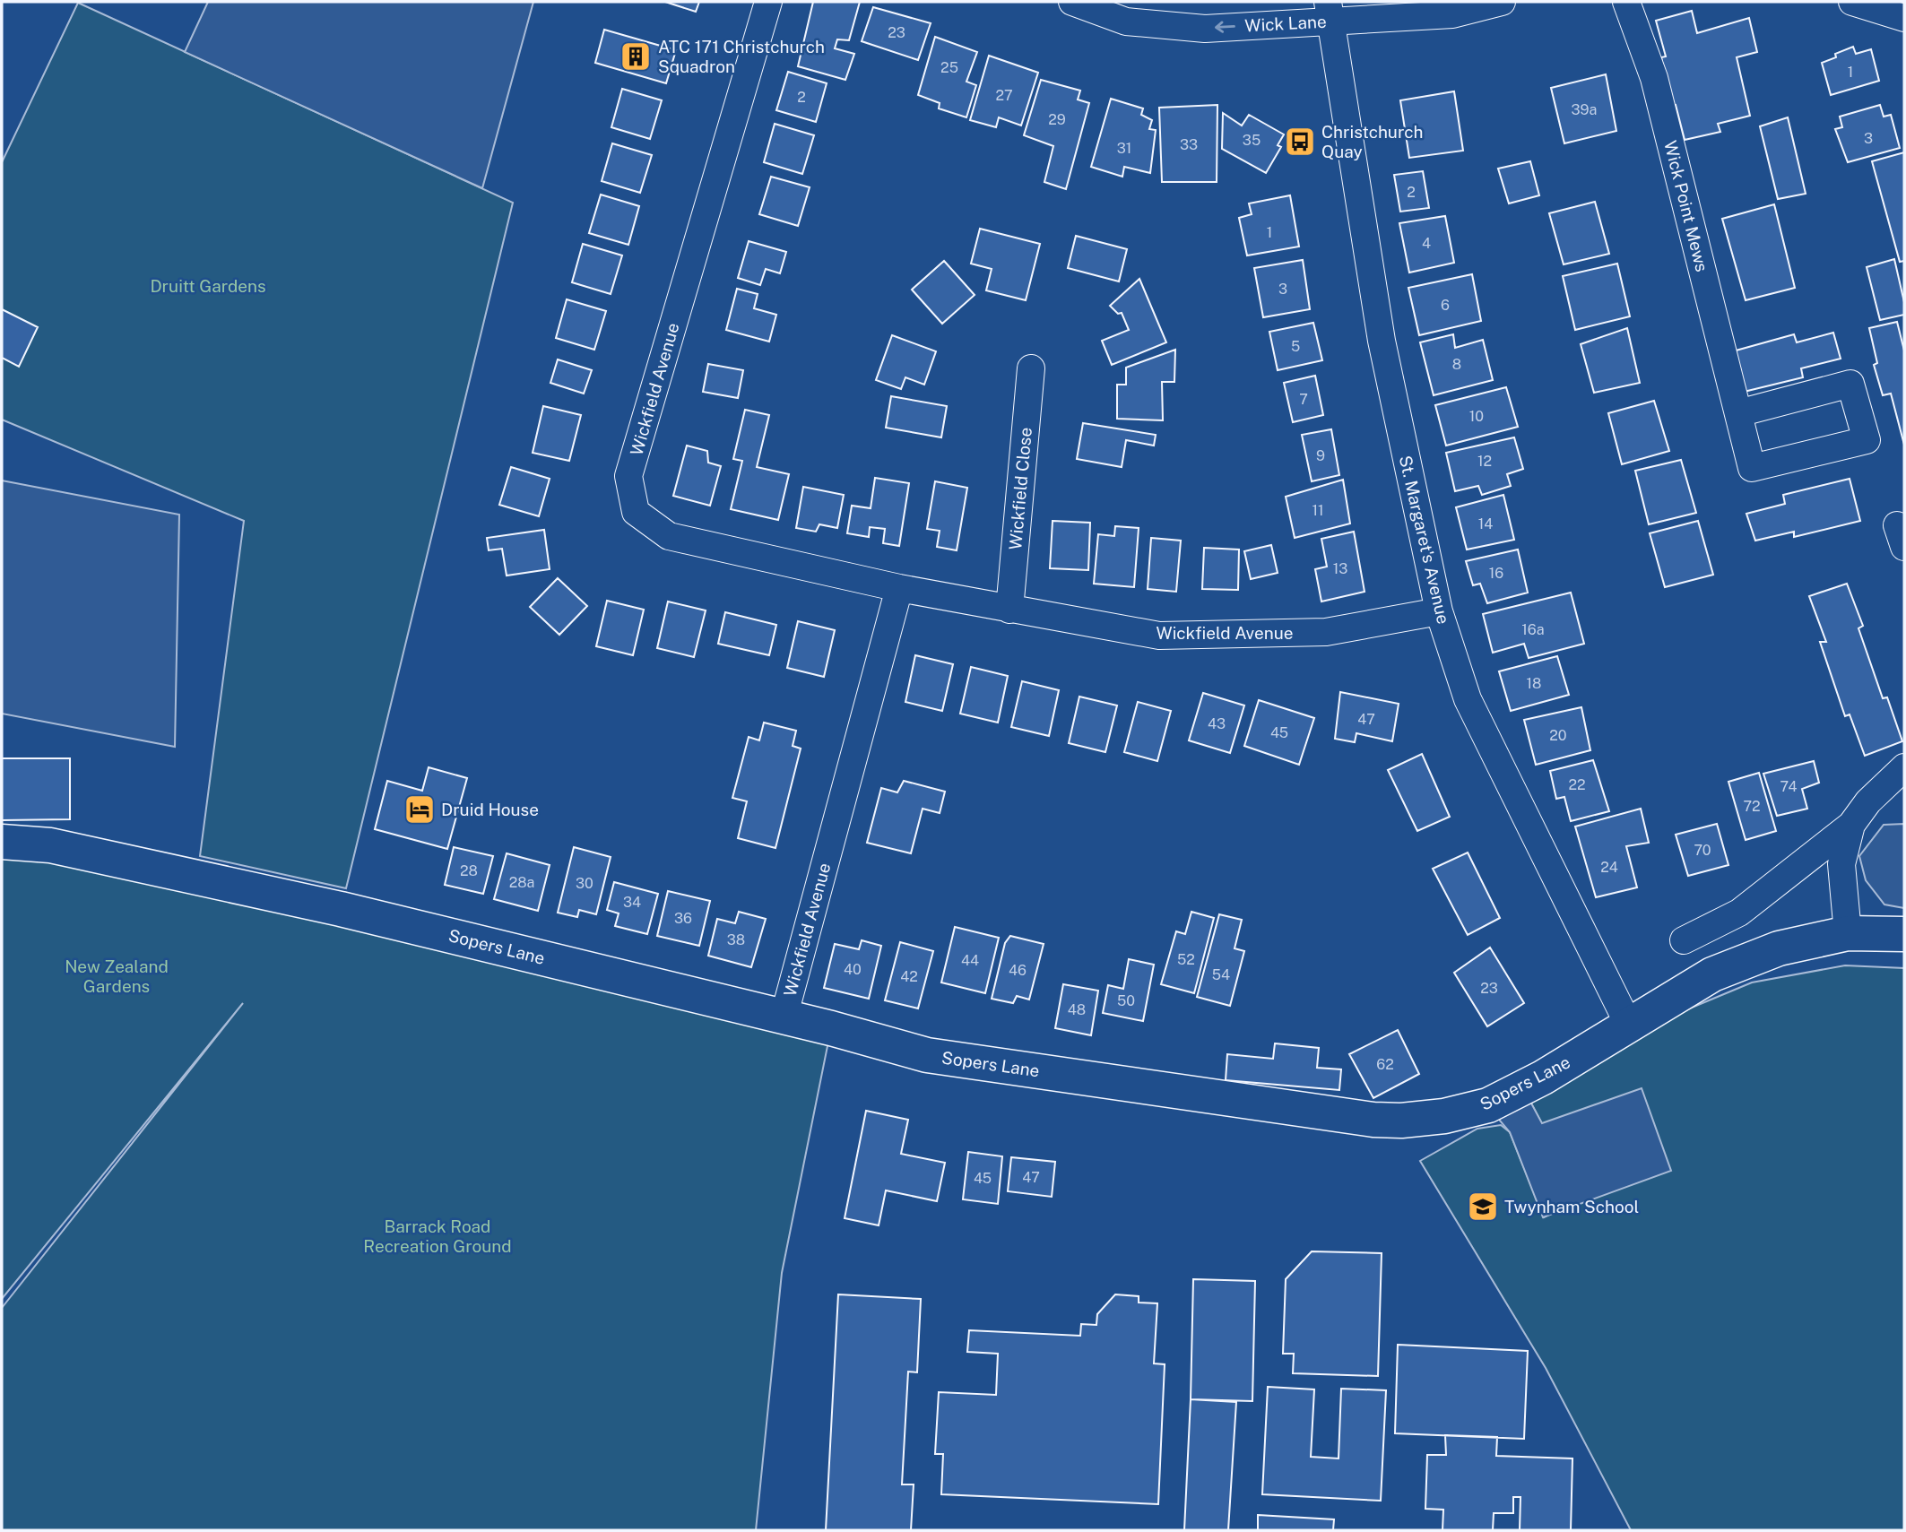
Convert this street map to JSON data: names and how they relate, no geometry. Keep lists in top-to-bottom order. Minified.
{"streets":{"street":["Wick Lane","Wick Point Mews","Wickfield Avenue","Wickfield Close","St. Margaret's Avenue","Sopers Lane"]},"crossings":[["Wick Lane","St. Margaret's Avenue"],["Wickfield Avenue","Wickfield Close"],["Wickfield Avenue","St. Margaret's Avenue"],["Wickfield Avenue","Sopers Lane"],["St. Margaret's Avenue","Sopers Lane"]],"one_way":["Wick Lane"],"parks":["Druitt Gardens","New Zealand Gardens","Barrack Road Recreation Ground"],"places":{"building":["ATC 171 Christchurch Squadron"],"bus stop":["Christchurch Quay"],"hotel":["Druid House"],"school or university":["Twynham School"]},"house_numbers":["23","25","1","27","2","39a","29","3","35","33","31","2","1","4","3","6","5","8","7","10","9","12","11","14","13","16","16a","18","47","43","45","20","22","74","72","70","24","28","28a","30","34","36","38","52","44","40","46","54","42","23","50","48","62","47","45"]}
